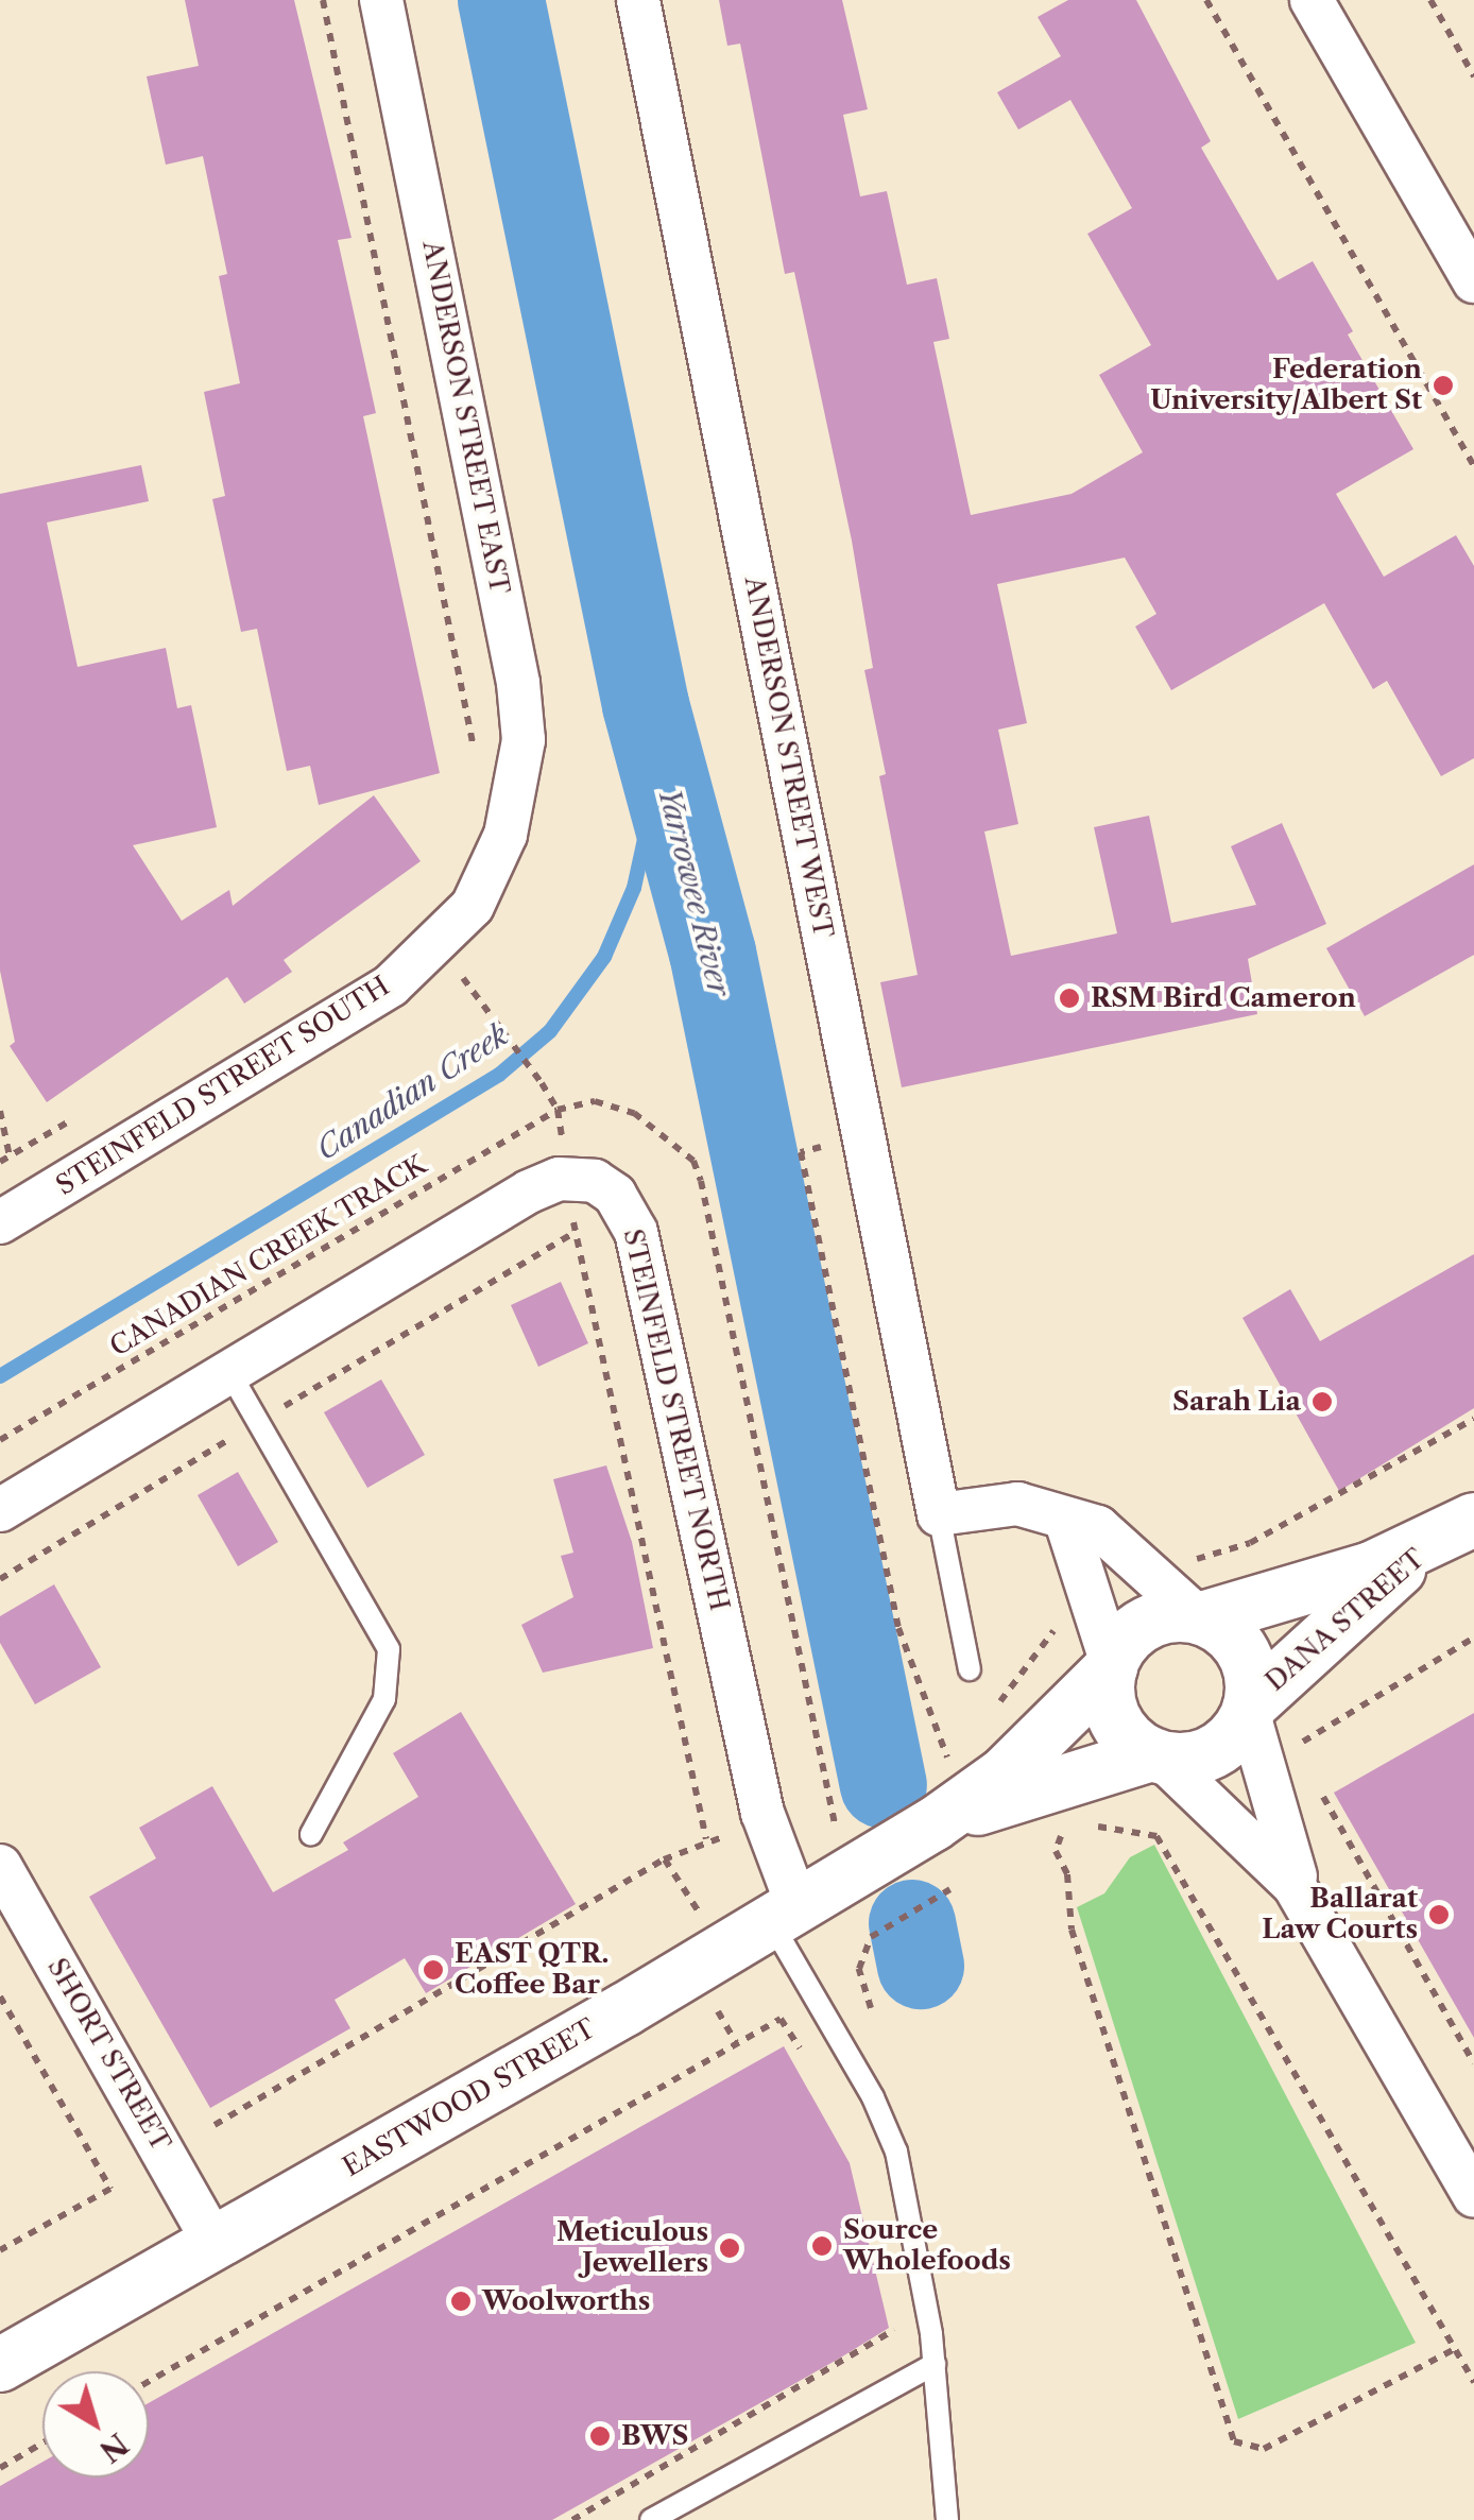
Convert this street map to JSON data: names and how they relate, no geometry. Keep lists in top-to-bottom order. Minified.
{"streets":{"street":["ANDERSON STREET EAST","ANDERSON STREET WEST","STEINFELD STREET SOUTH","STEINFELD STREET NORTH","DANA STREET","SHORT STREET","EASTWOOD STREET"],"path":["CANADIAN CREEK TRACK"]},"crossings":[["ANDERSON STREET EAST","STEINFELD STREET SOUTH"],["STEINFELD STREET NORTH","EASTWOOD STREET"],["DANA STREET","EASTWOOD STREET"],["SHORT STREET","EASTWOOD STREET"]],"water":["Yarrowee River","Canadian Creek"],"places":["Federation University/Albert St","RSM Bird Cameron","Sarah Lia","Ballarat Law Courts","EAST QTR. Coffee Bar","Source Wholefoods","Meticulous Jewellers","Woolworths","BWS"],"north":"bottom right"}
